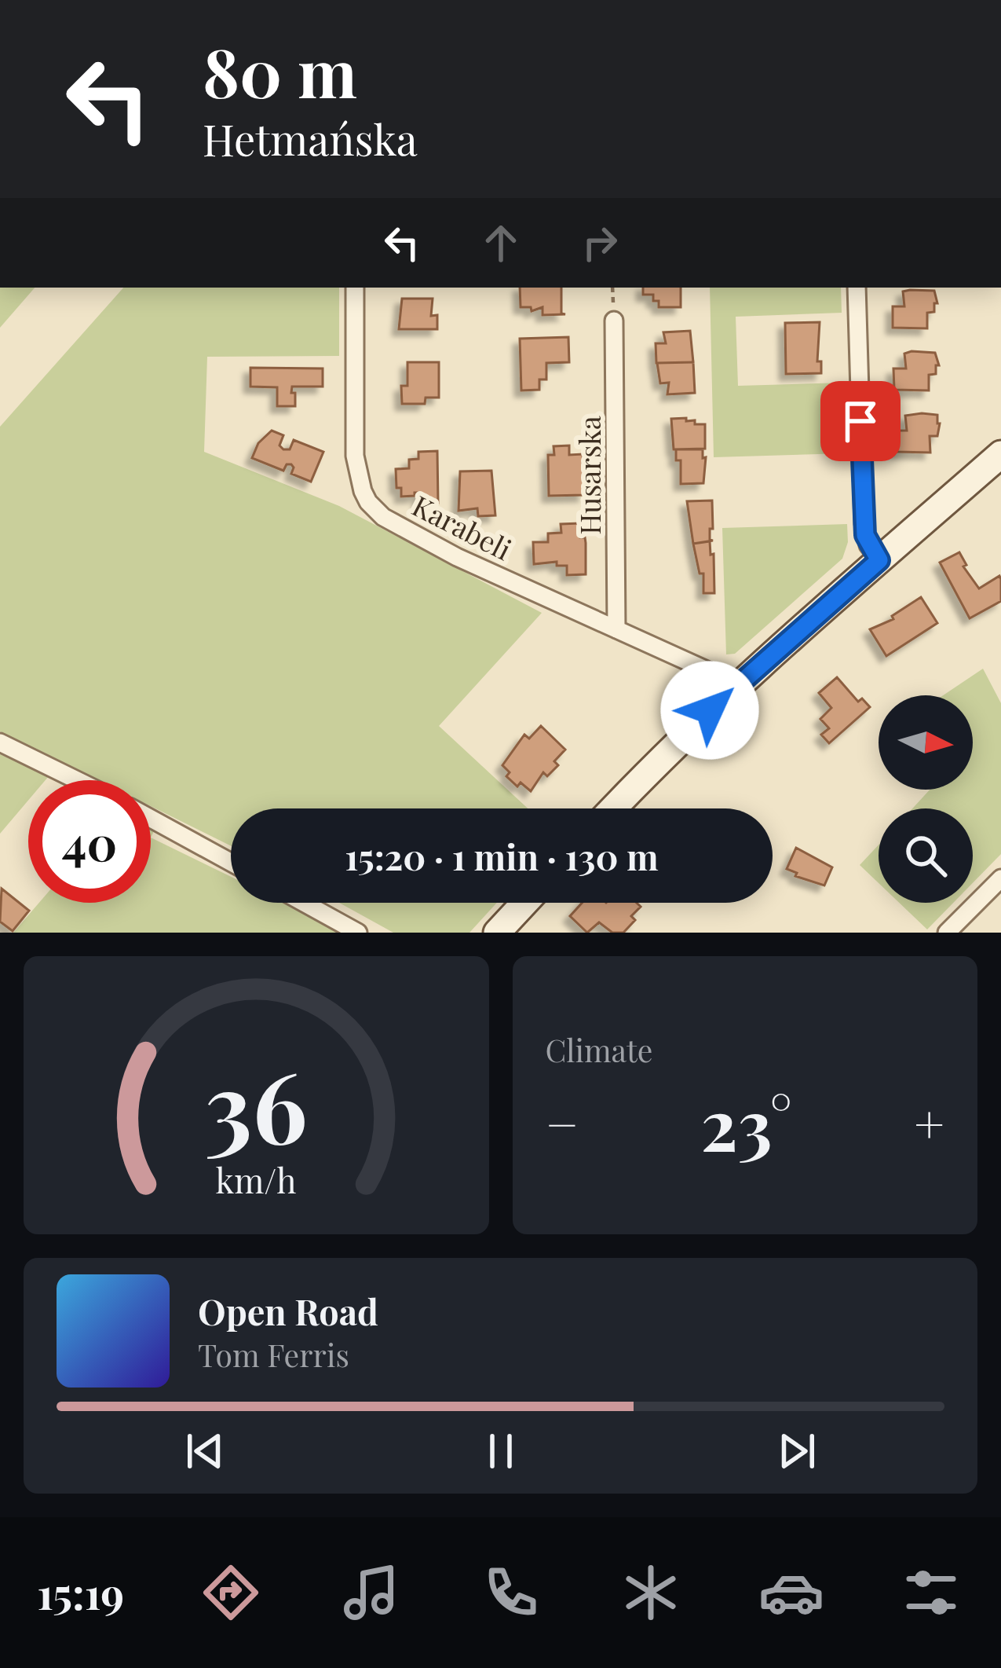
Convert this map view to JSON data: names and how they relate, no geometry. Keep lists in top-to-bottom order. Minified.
{"streets":{"street":["Husarska","Karabeli"]},"crossings":[["Husarska","Karabeli"]],"north":"right","page":{"turn":["80 m","Hetmańska"],"limit":"40","trip":"15:20 · 1 min · 130 m","tile":"Climate","heat":["−","23°","+"],"song":["Open Road","Tom Ferris"],"tabs":"15:19","gauge":["36","km/h"]}}
